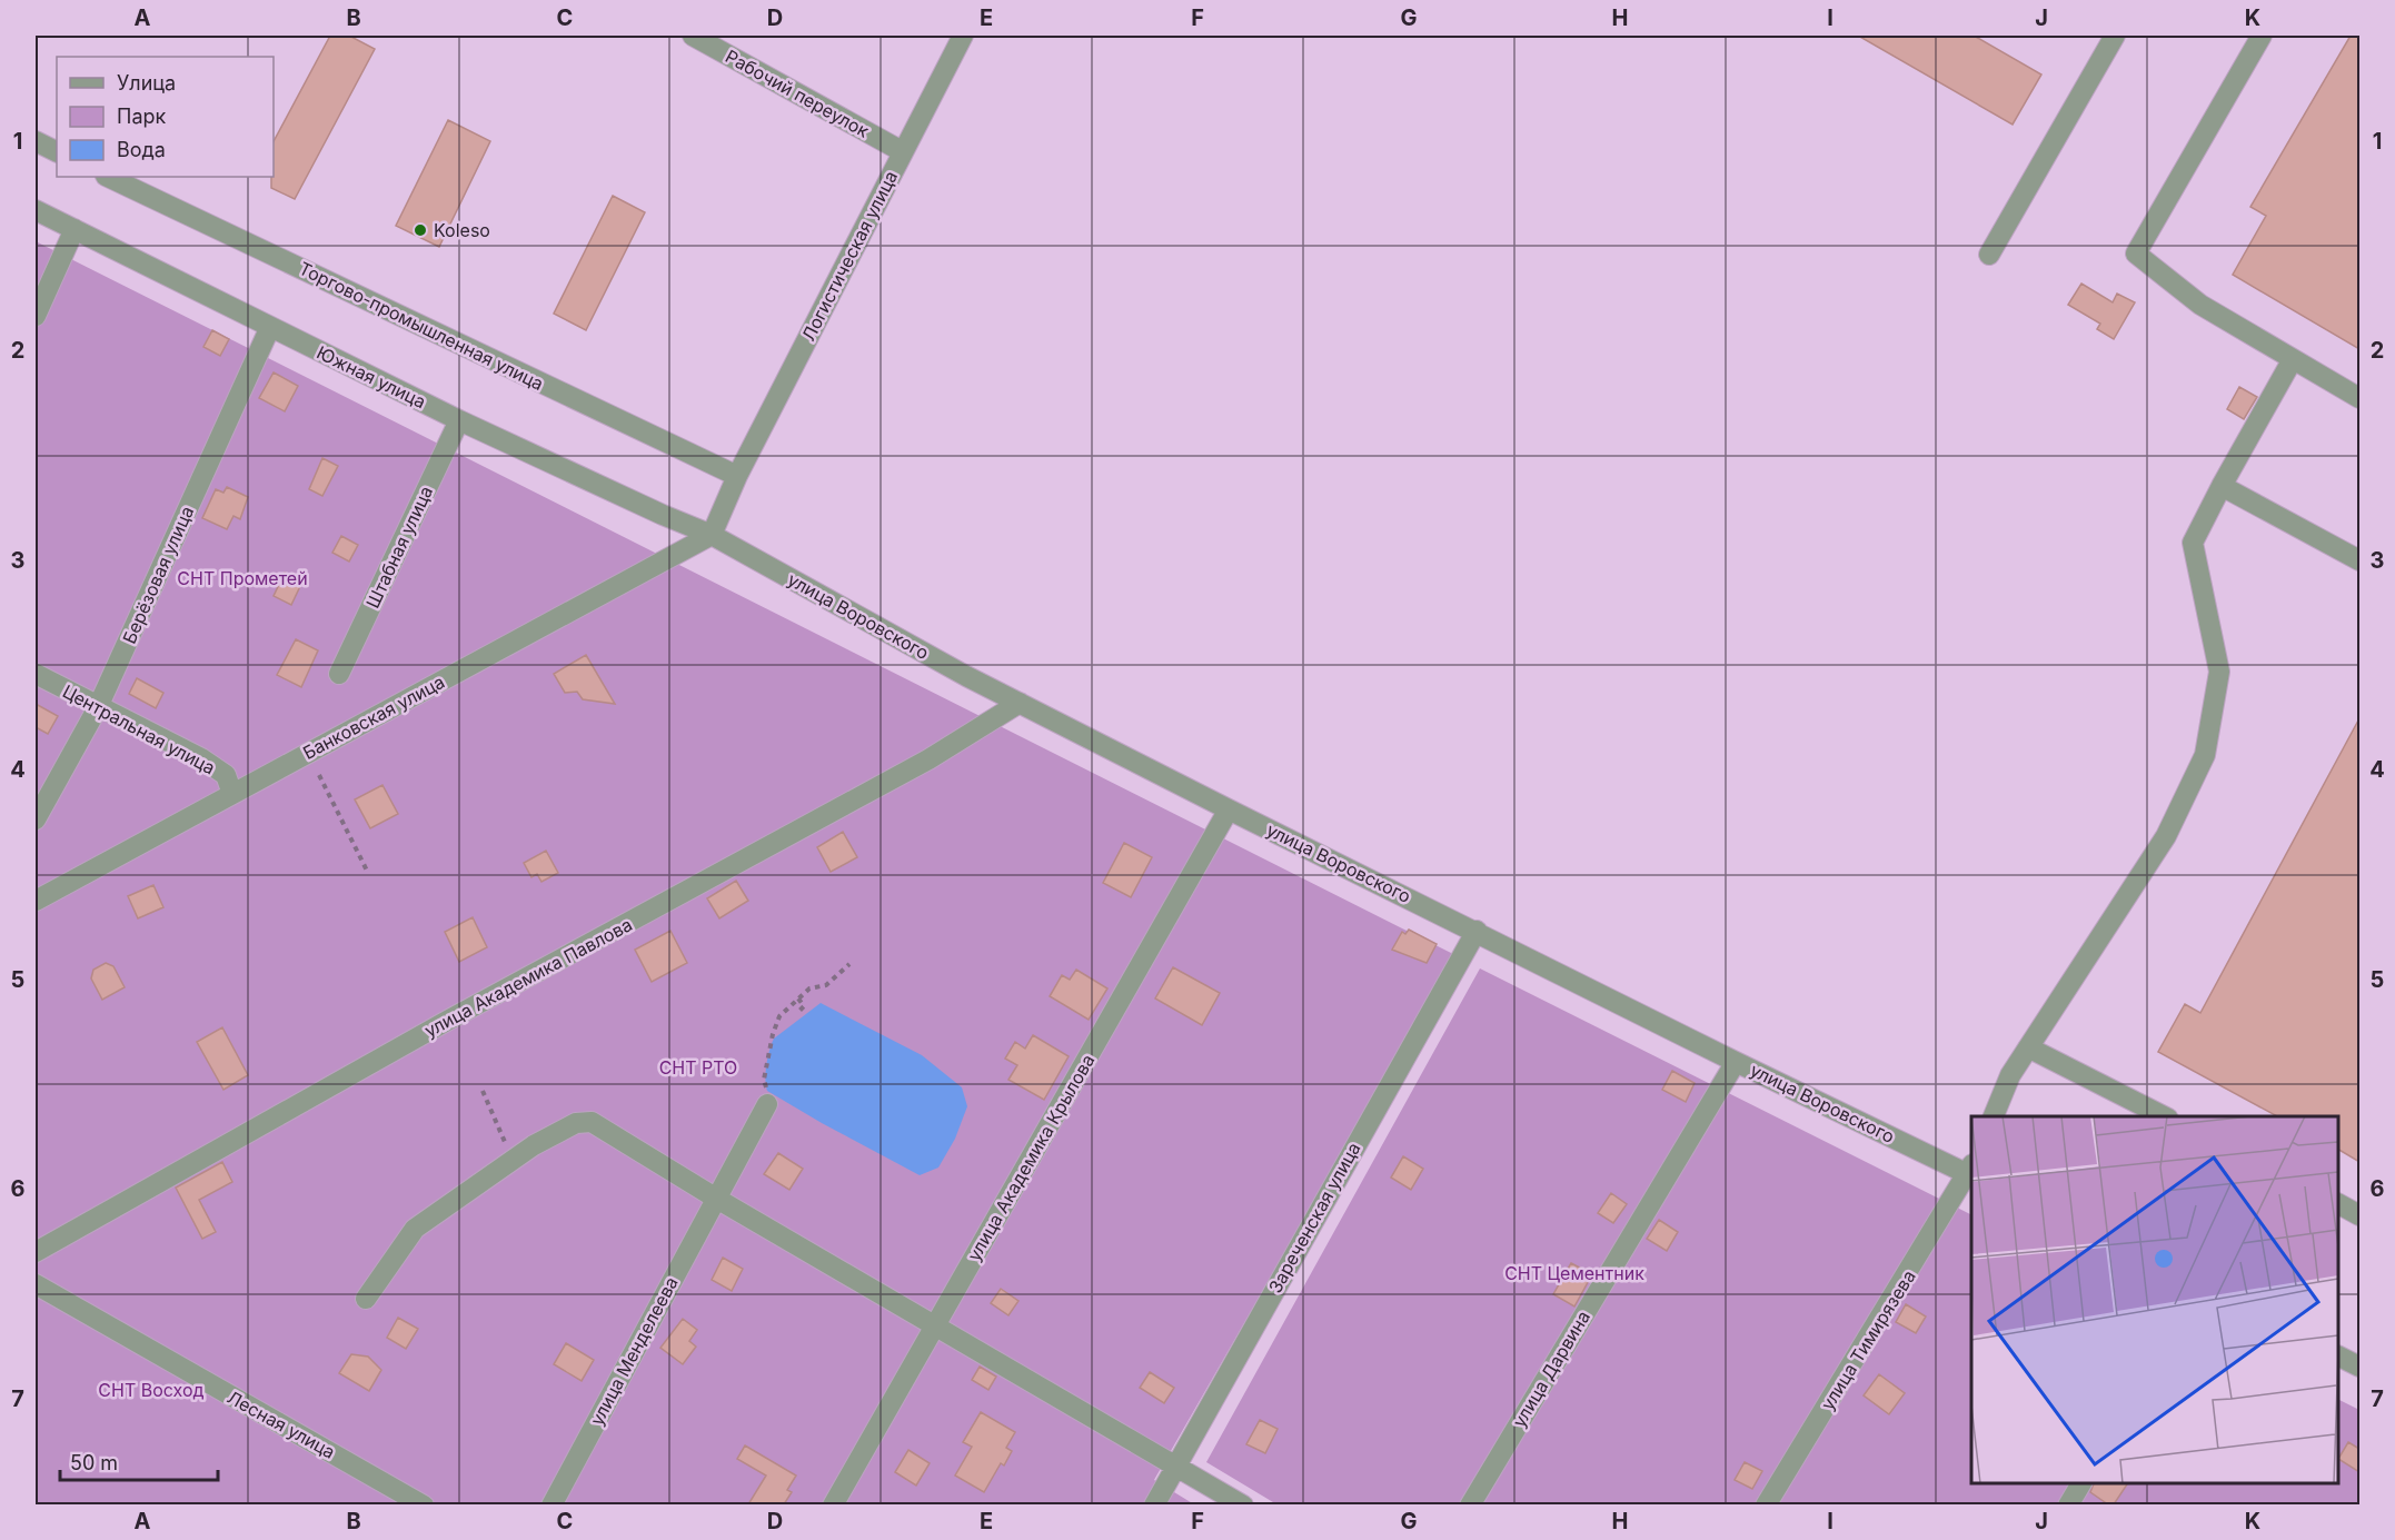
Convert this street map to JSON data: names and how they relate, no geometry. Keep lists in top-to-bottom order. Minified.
{"streets":{"street":["Рабочий переулок","Логистическая улица","Торгово-промышленная улица","Южная улица","Штабная улица","Берёзовая улица","улица Воровского","Банковская улица","Центральная улица","улица Академика Павлова","улица Академика Крылова","Зареченская улица","улица Тимирязева","улица Менделеева","улица Дарвина","Лесная улица"]},"crossings":[["Рабочий переулок","Логистическая улица"],["Логистическая улица","Торгово-промышленная улица"],["Логистическая улица","Южная улица"],["Логистическая улица","улица Воровского"],["Логистическая улица","Банковская улица"],["Южная улица","Штабная улица"],["Южная улица","Берёзовая улица"],["Южная улица","улица Воровского"],["Южная улица","Банковская улица"],["Берёзовая улица","Центральная улица"],["улица Воровского","Банковская улица"],["улица Воровского","улица Академика Павлова"],["улица Воровского","улица Академика Крылова"],["улица Воровского","Зареченская улица"],["улица Воровского","улица Тимирязева"],["улица Воровского","улица Дарвина"],["Банковская улица","Центральная улица"]],"parks":["СНТ Прометей","СНТ РТО","СНТ Цементник","СНТ Восход"],"places":["Koleso"],"legend":["Улица","Парк","Вода"],"scale_bar":"50 m","grid":{"columns":["A","B","C","D","E","F","G","H","I","J","K"],"rows":["1","2","3","4","5","6","7"]}}
